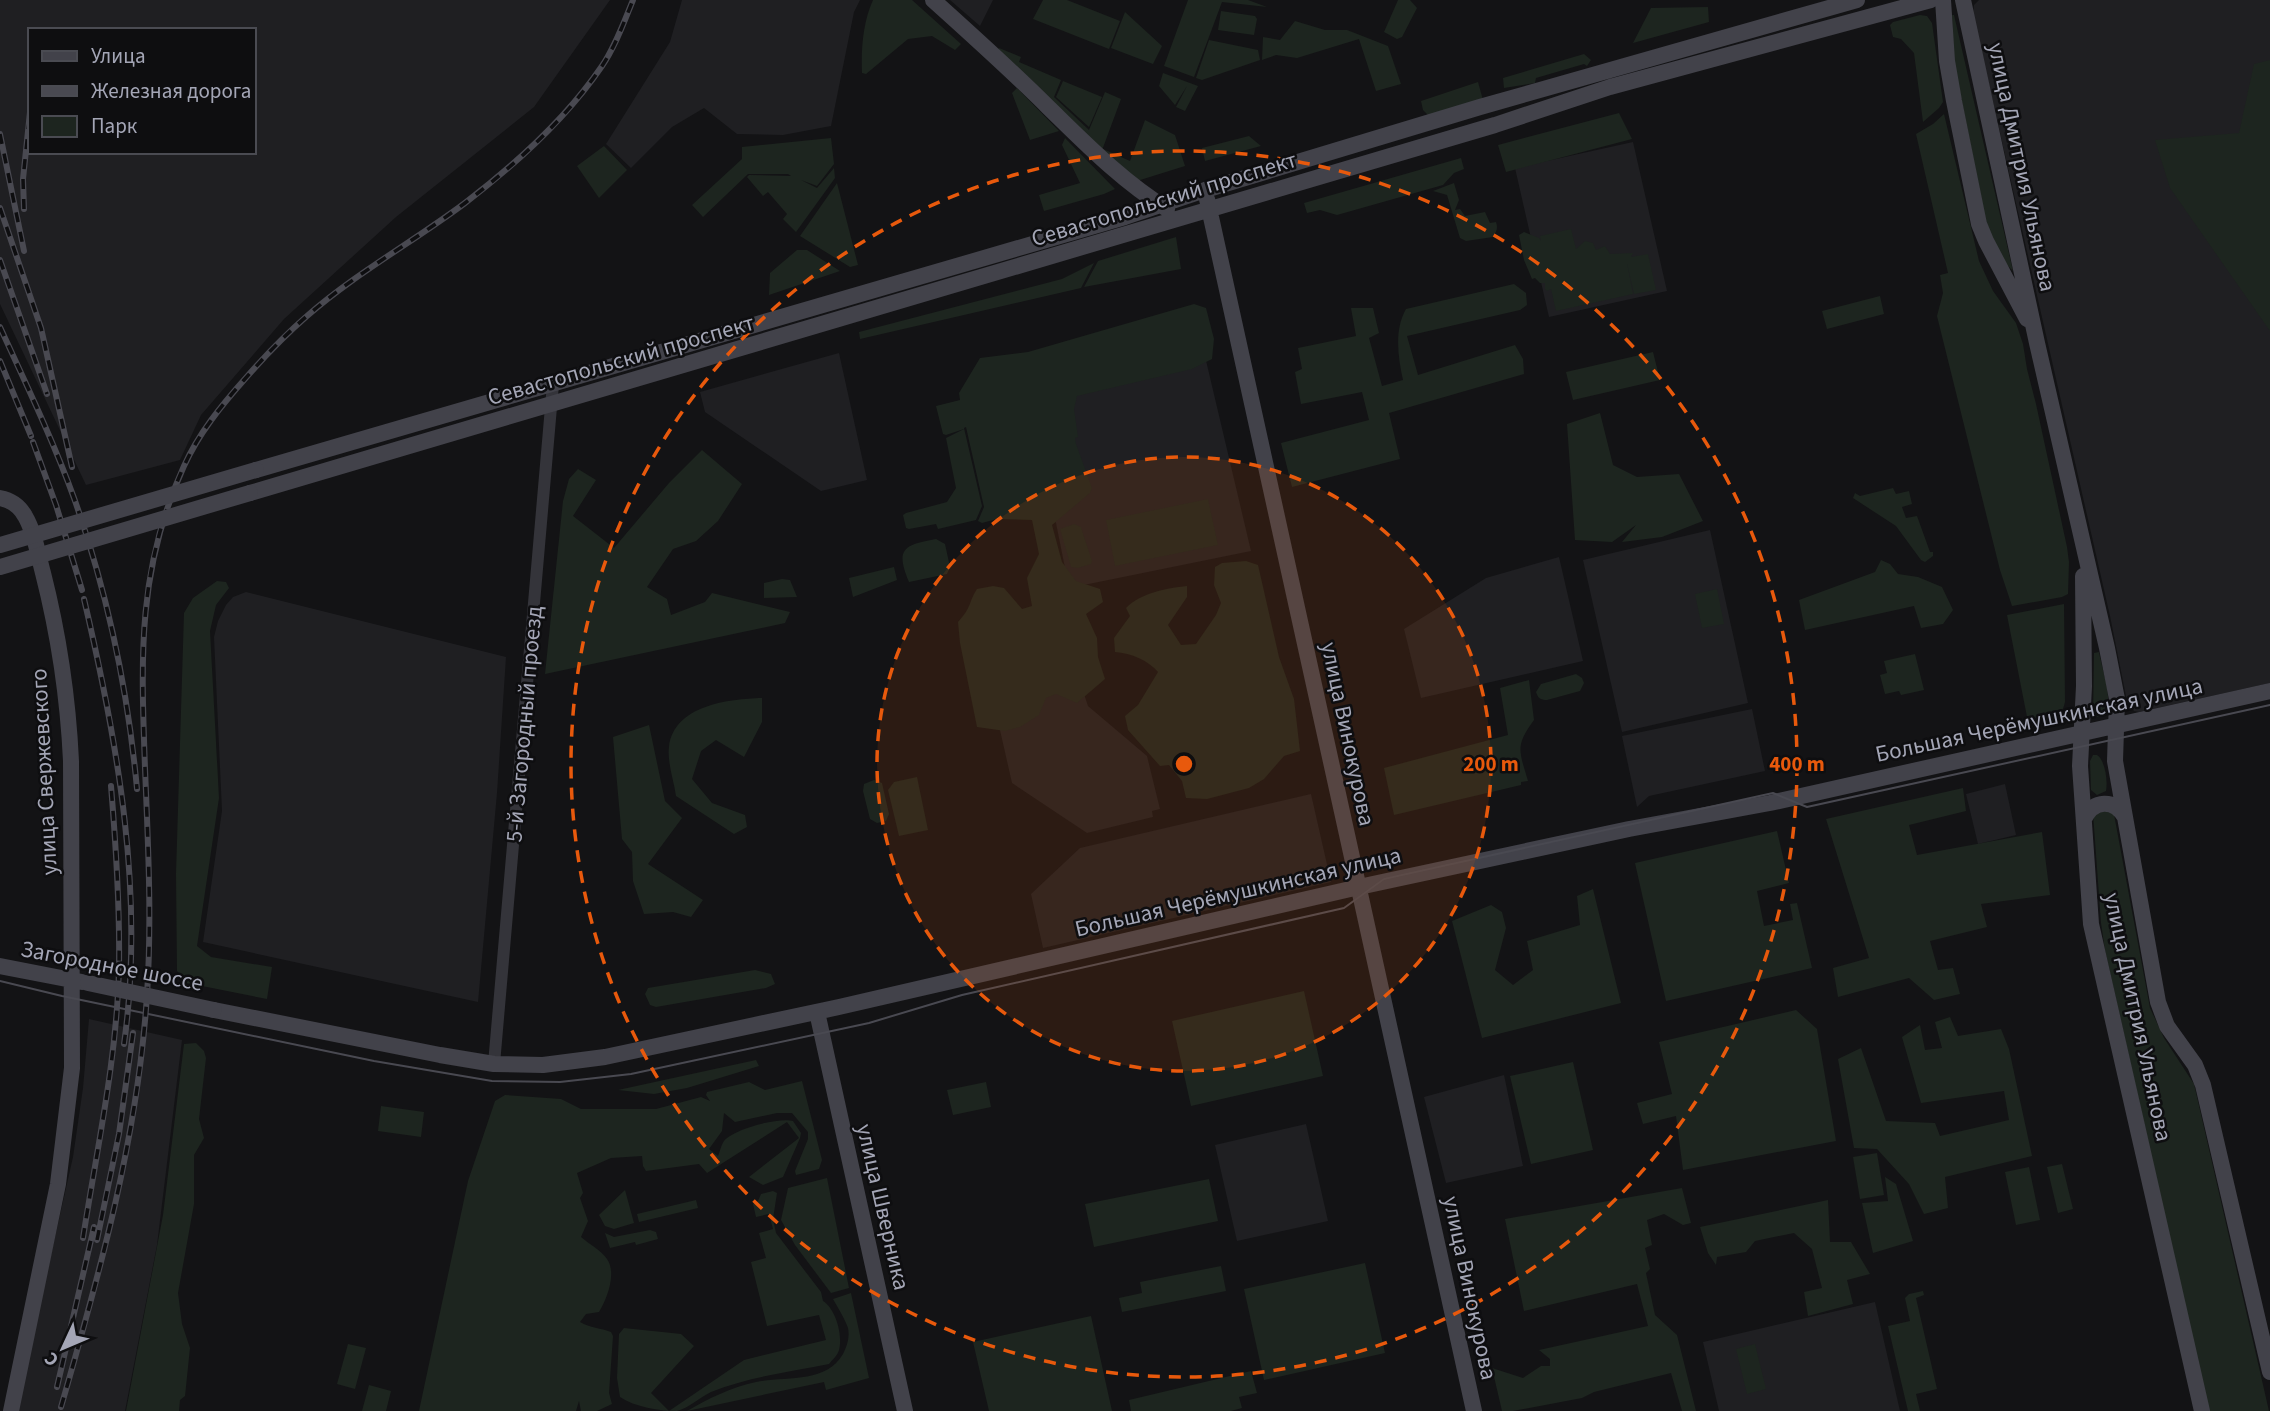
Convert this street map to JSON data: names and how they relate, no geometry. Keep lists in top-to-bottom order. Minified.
{"streets":{"main road":["улица Дмитрия Ульянова","Севастопольский проспект","Большая Черёмушкинская улица","улица Винокурова","улица Свержевского","Загородное шоссе","улица Шверника"],"street":["5-й Загородный проезд"]},"crossings":[["улица Дмитрия Ульянова","Большая Черёмушкинская улица"],["Севастопольский проспект","5-й Загородный проезд"],["Севастопольский проспект","улица Винокурова"],["Большая Черёмушкинская улица","5-й Загородный проезд"],["Большая Черёмушкинская улица","улица Винокурова"],["Большая Черёмушкинская улица","Загородное шоссе"],["Большая Черёмушкинская улица","улица Шверника"],["улица Свержевского","Загородное шоссе"]],"legend":["Улица","Железная дорога","Парк"],"north":"bottom left","rings":["200 m","400 m"]}
